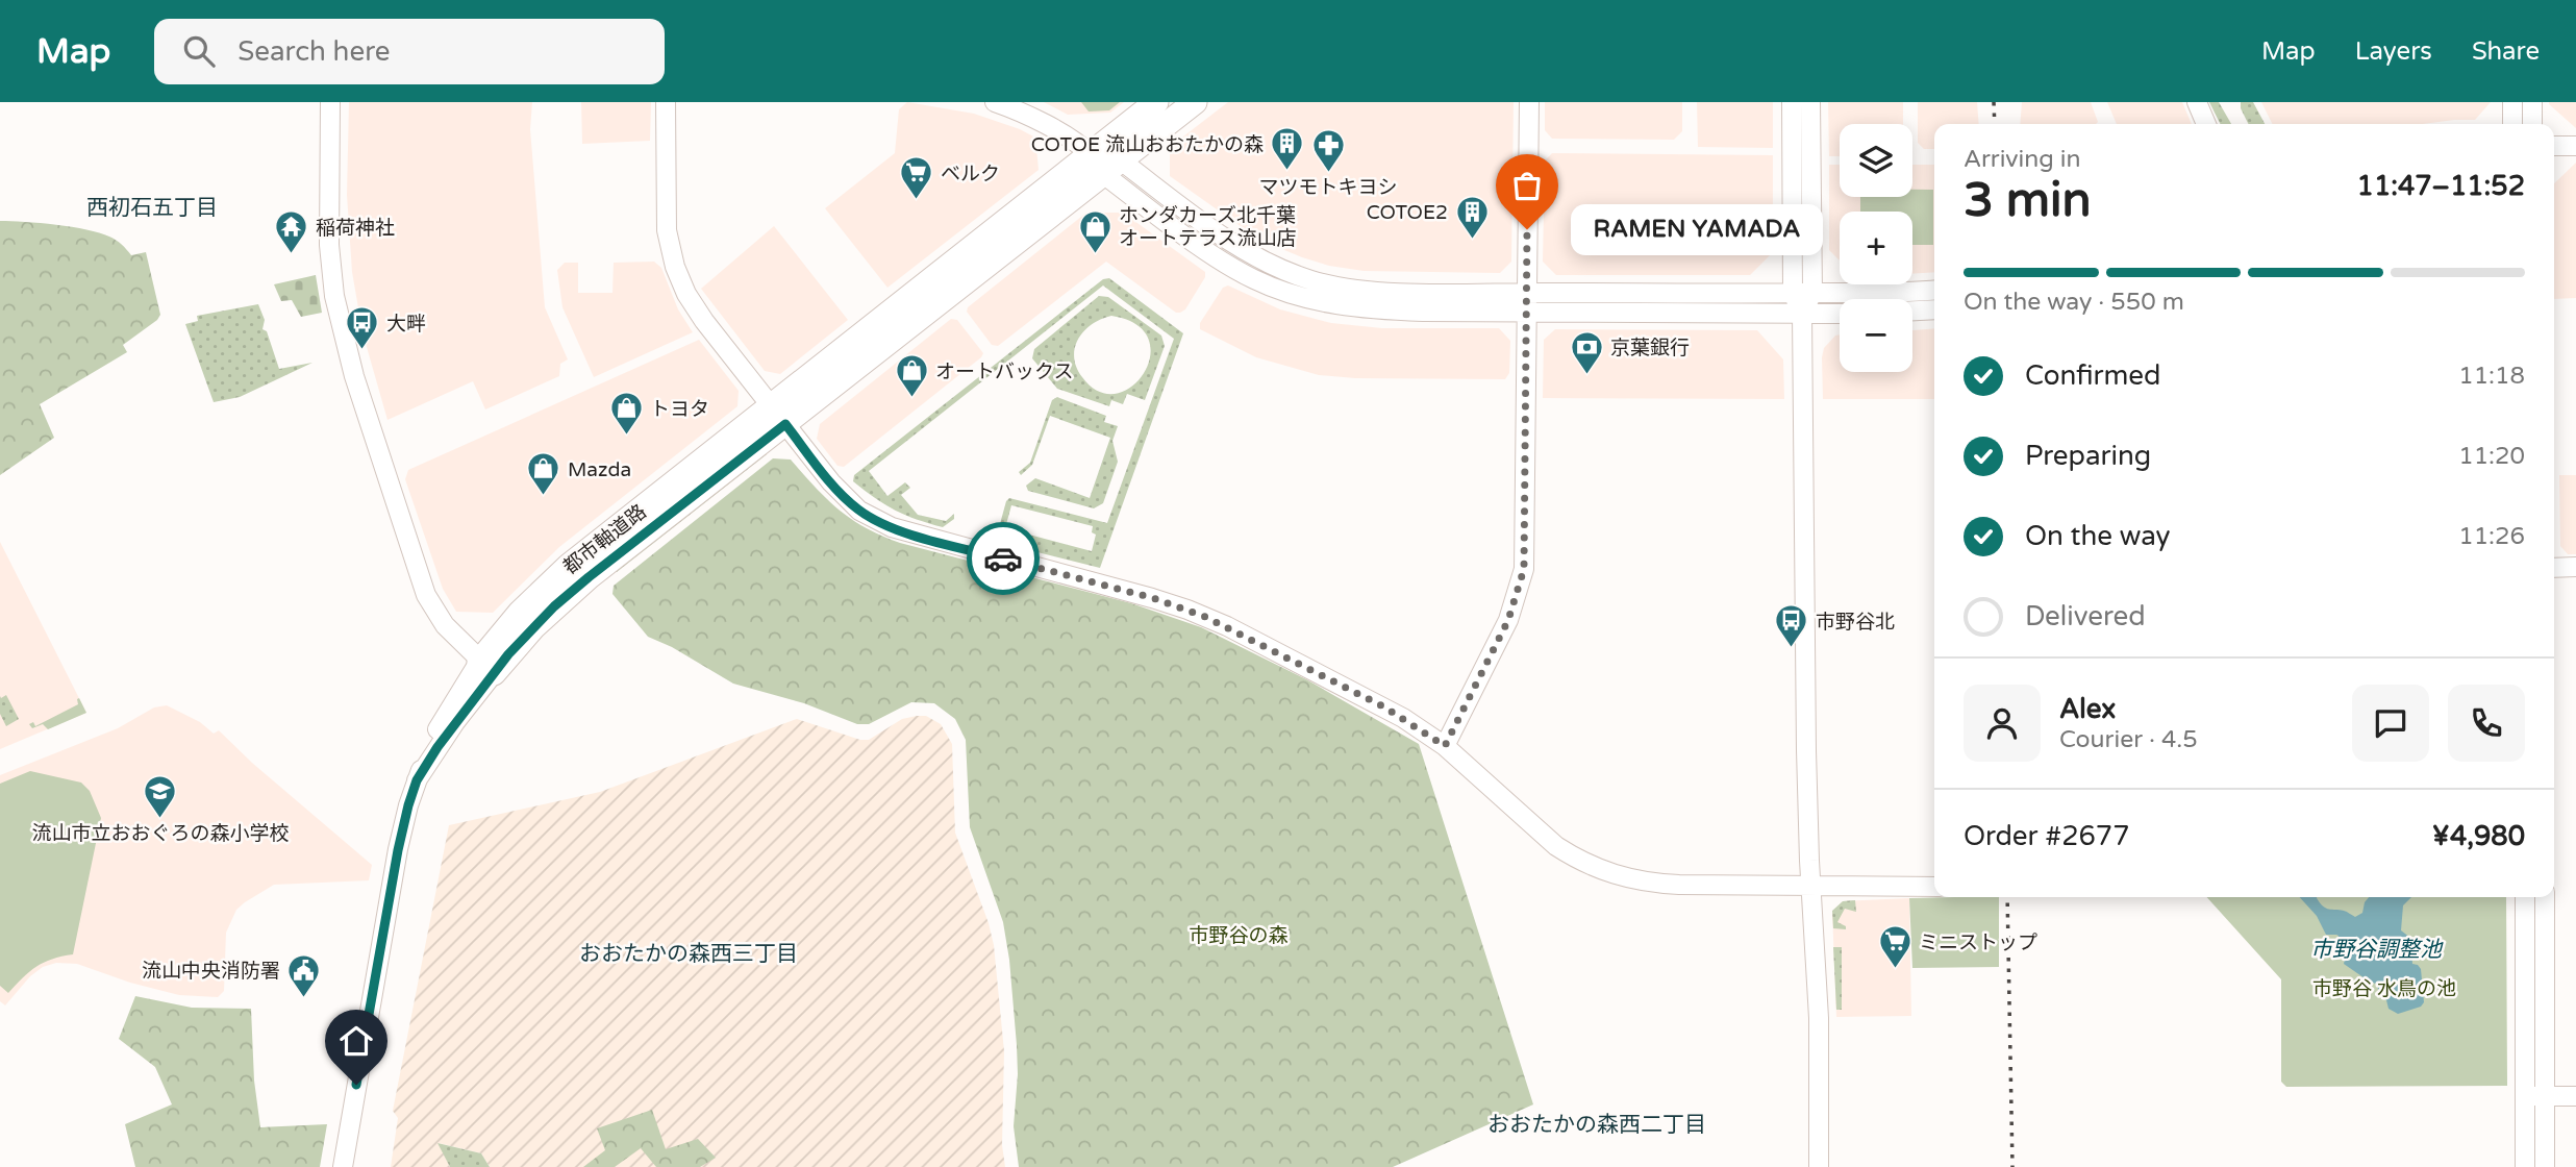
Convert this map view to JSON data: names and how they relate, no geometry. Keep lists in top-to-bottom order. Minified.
{"streets":{"main road":["都市軸道路"]},"districts":["西初石五丁目","おおたかの森西三丁目","おおたかの森西二丁目"],"water":["市野谷調整池"],"parks":["市野谷の森","市野谷 水鳥の池"],"places":{"building":["COTOE 流山おおたかの森","COTOE2"],"pharmacy":["マツモトキヨシ"],"supermarket":["ベルク","ミニストップ"],"other":["RAMEN YAMADA"],"shop":["ホンダカーズ北千葉 オートテラス流山店","オートバックス","トヨタ","Mazda"],"temple":["稲荷神社"],"bus stop":["大畔","市野谷北"],"bank":["京葉銀行"],"school or university":["流山市立おおぐろの森小学校"],"public building":["流山中央消防署"]},"page":{"header":"Map","search":"Search here","nav":["Map","Layers","Share"],"map_buttons":["+","−"],"heading":["3 min","Arriving in","11:47–11:52"],"panel":["Alex","Courier · 4.5","Order #2677","¥4,980"],"bubble":"RAMEN YAMADA","bar":"On the way · 550 m","list":[["Confirmed","11:18"],["Preparing","11:20"],["On the way","11:26"],"Delivered"]}}
